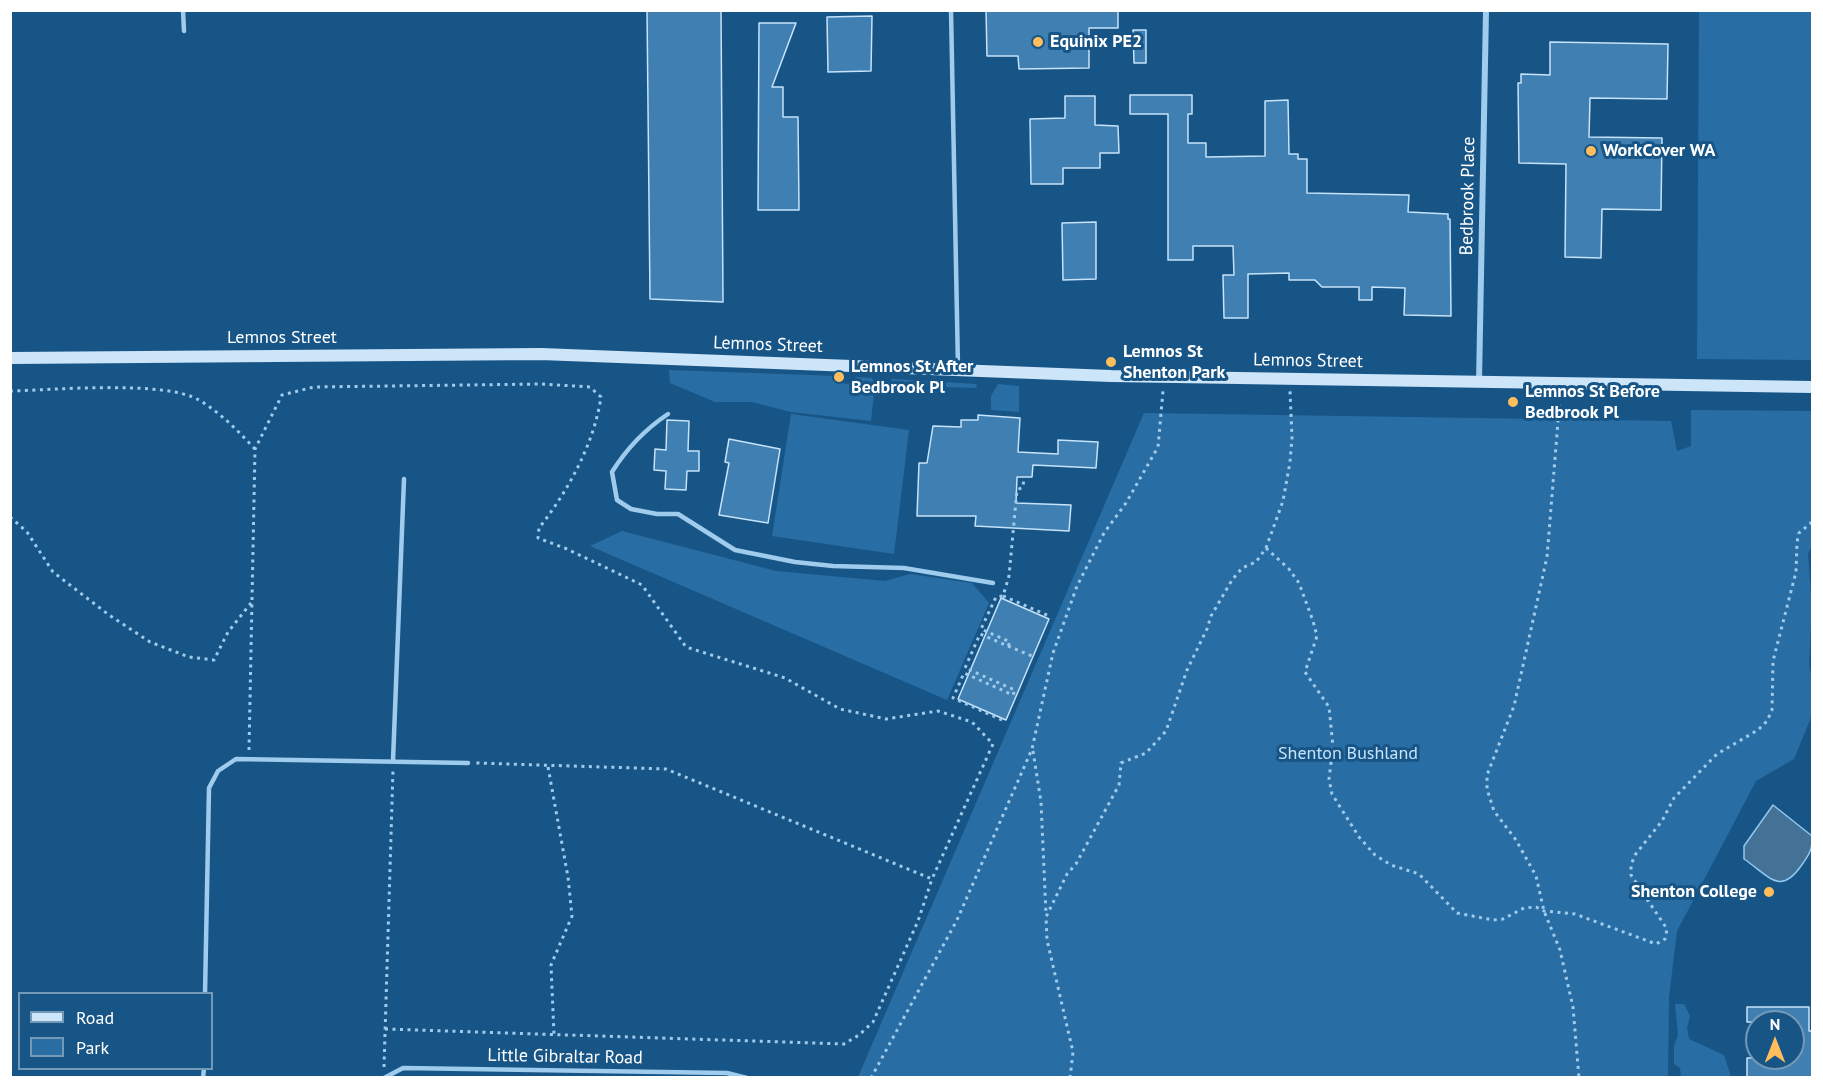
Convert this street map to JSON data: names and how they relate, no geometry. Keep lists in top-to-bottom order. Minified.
{"streets":{"street":["Bedbrook Place","Lemnos Street"],"lane":["Little Gibraltar Road"]},"crossings":[["Bedbrook Place","Lemnos Street"]],"parks":["Shenton Bushland"],"places":["Equinix PE2","WorkCover WA","Lemnos St Shenton Park","Lemnos St After Bedbrook Pl","Lemnos St Before Bedbrook Pl","Shenton College"],"legend":["Road","Park"],"north":"top"}
